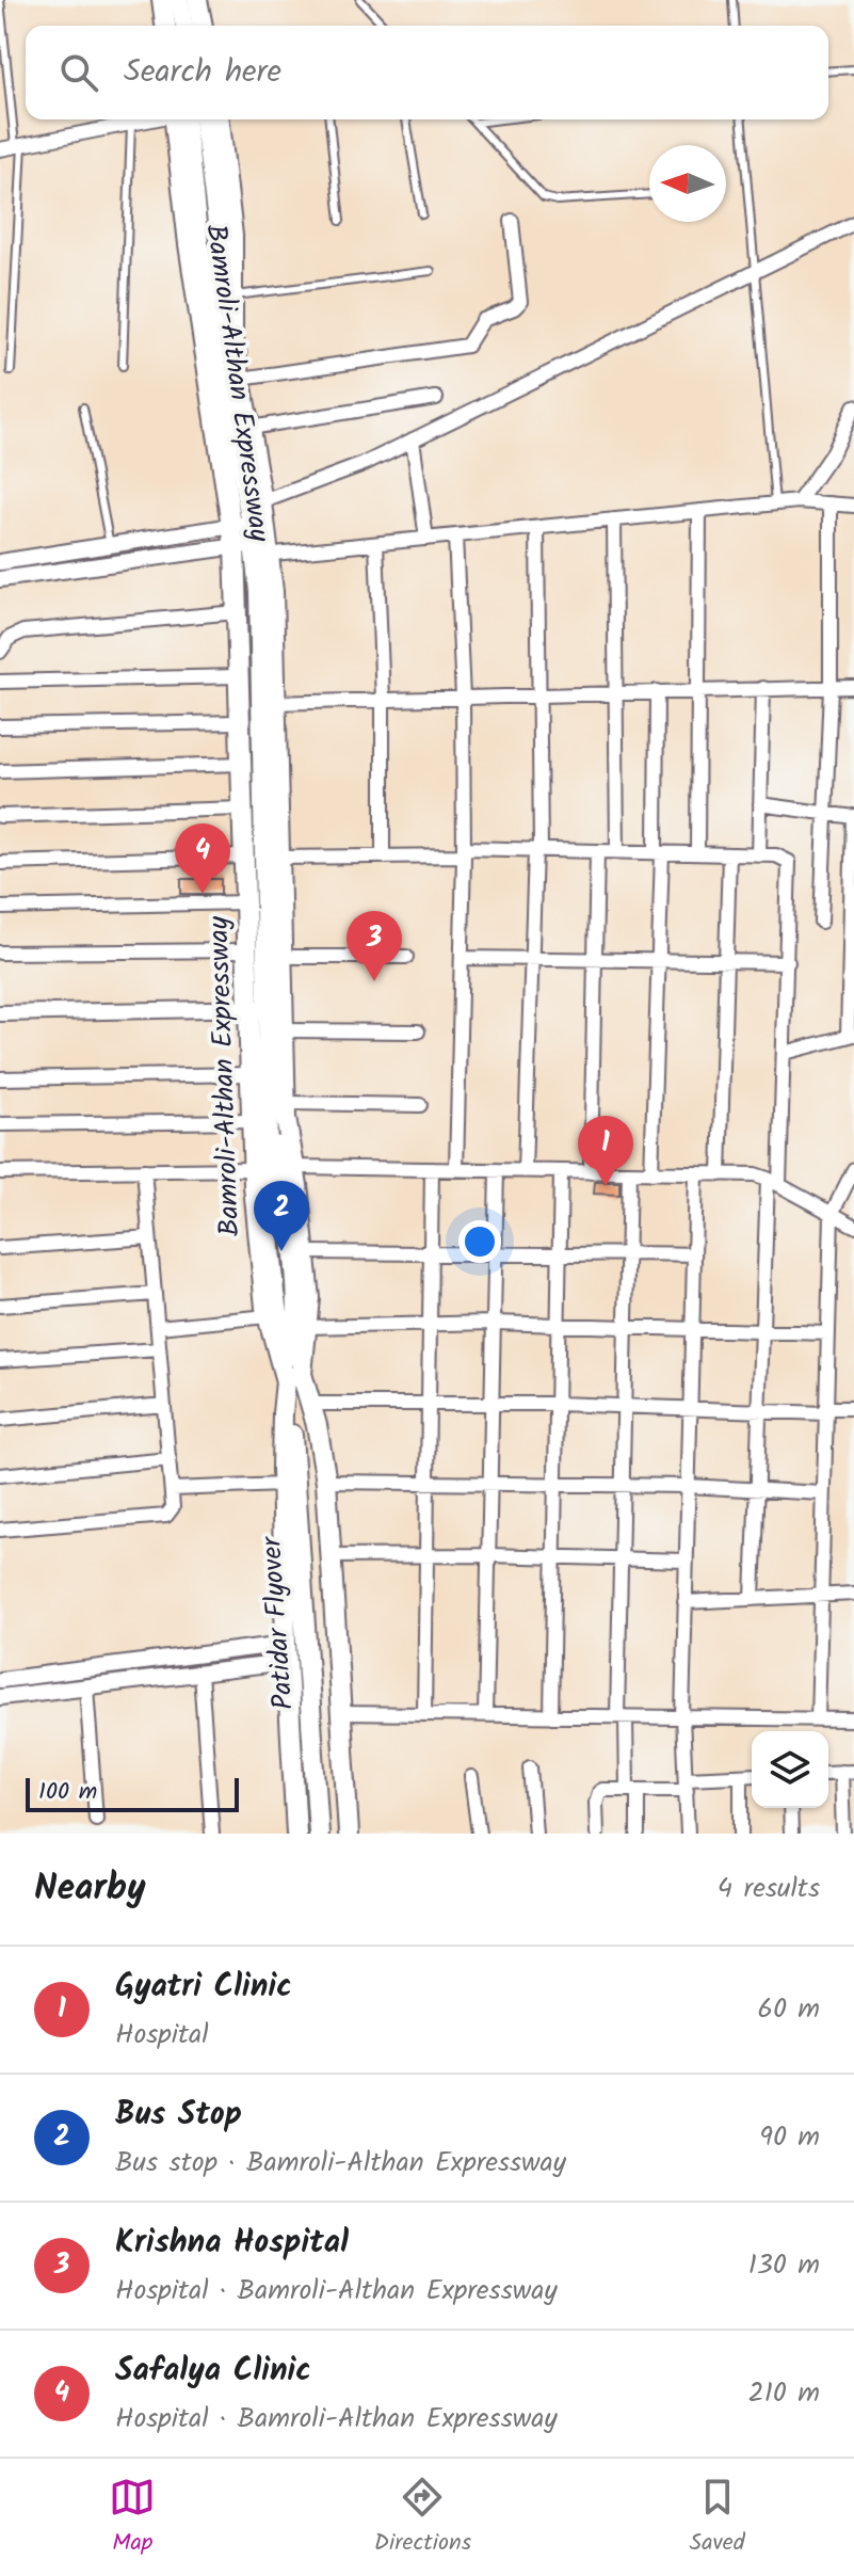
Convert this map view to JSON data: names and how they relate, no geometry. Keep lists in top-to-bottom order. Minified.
{"streets":{"main road":["Bamroli-Althan Expressway","Patidar Flyover"]},"crossings":[["Bamroli-Althan Expressway","Patidar Flyover"]],"scale_bar":"100 m","north":"left","page":{"search":"Search here","pins":["4","3","1","2"],"scale":"100 m","heading":["Nearby","4 results"],"list":[{"mark":"1","name":"Gyatri Clinic","note":"Hospital","value":"60 m"},{"mark":"2","name":"Bus Stop","note":"Bus stop · Bamroli-Althan Expressway","value":"90 m"},{"mark":"3","name":"Krishna Hospital","note":"Hospital · Bamroli-Althan Expressway","value":"130 m"},{"mark":"4","name":"Safalya Clinic","note":"Hospital · Bamroli-Althan Expressway","value":"210 m"}],"nav":["Map","Directions","Saved"]}}
